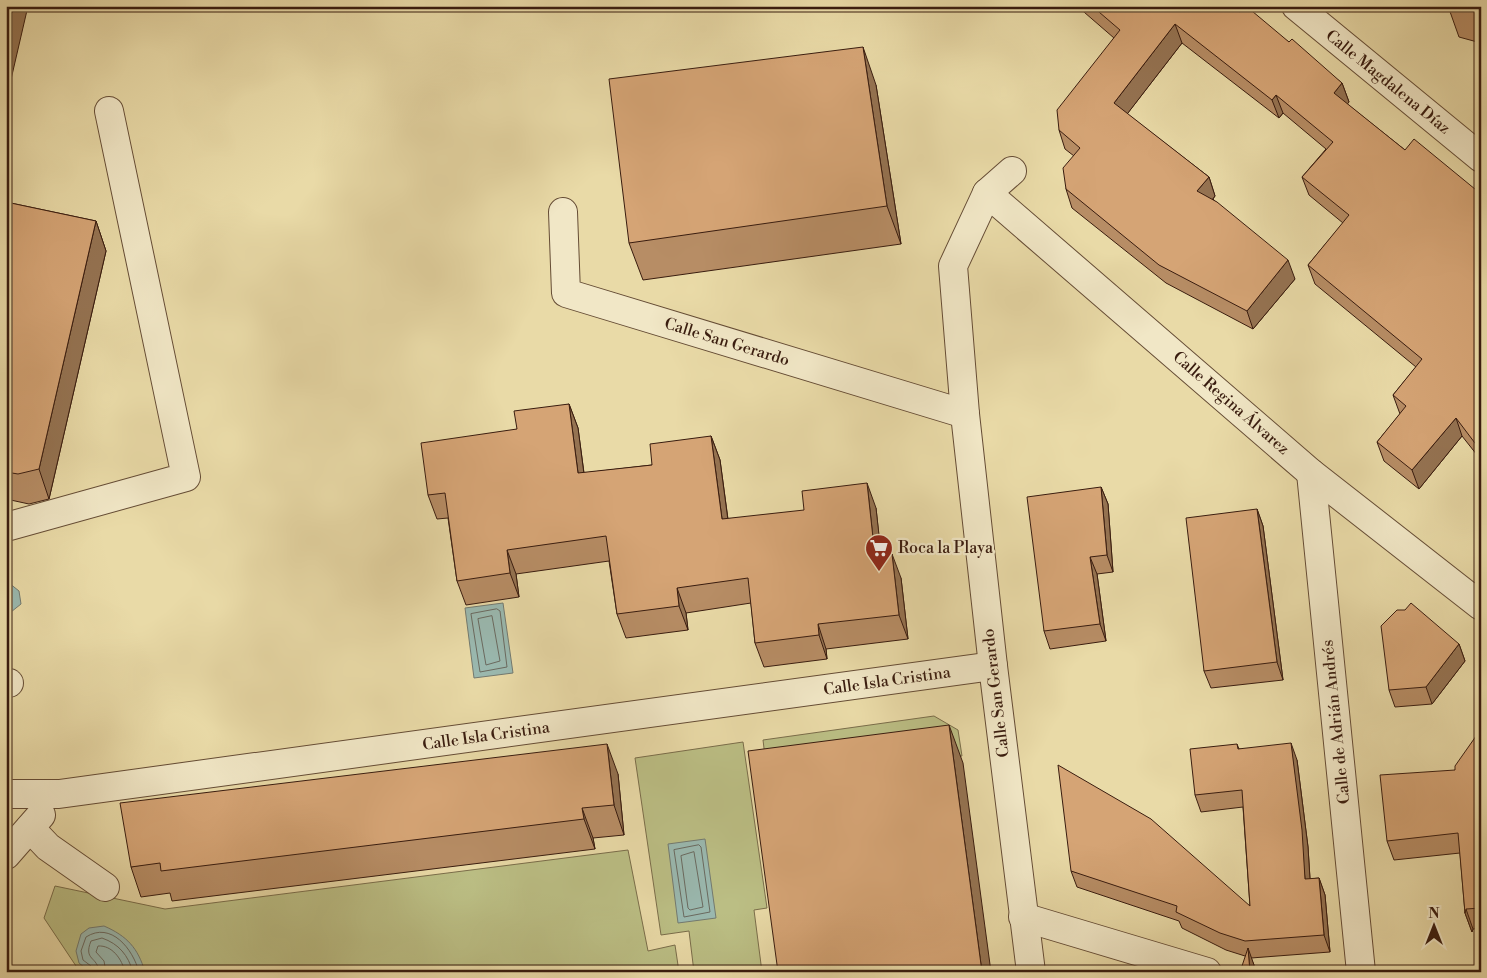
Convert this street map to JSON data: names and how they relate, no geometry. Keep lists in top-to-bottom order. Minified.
{"streets":{"street":["Calle Magdalena Díaz","Calle San Gerardo","Calle Regina Álvarez","Calle Isla Cristina","Calle de Adrián Andrés"]},"crossings":[["Calle San Gerardo","Calle Regina Álvarez"],["Calle San Gerardo","Calle Isla Cristina"],["Calle Regina Álvarez","Calle de Adrián Andrés"]],"places":{"supermarket":["Roca la Playa"]},"north":"top"}
